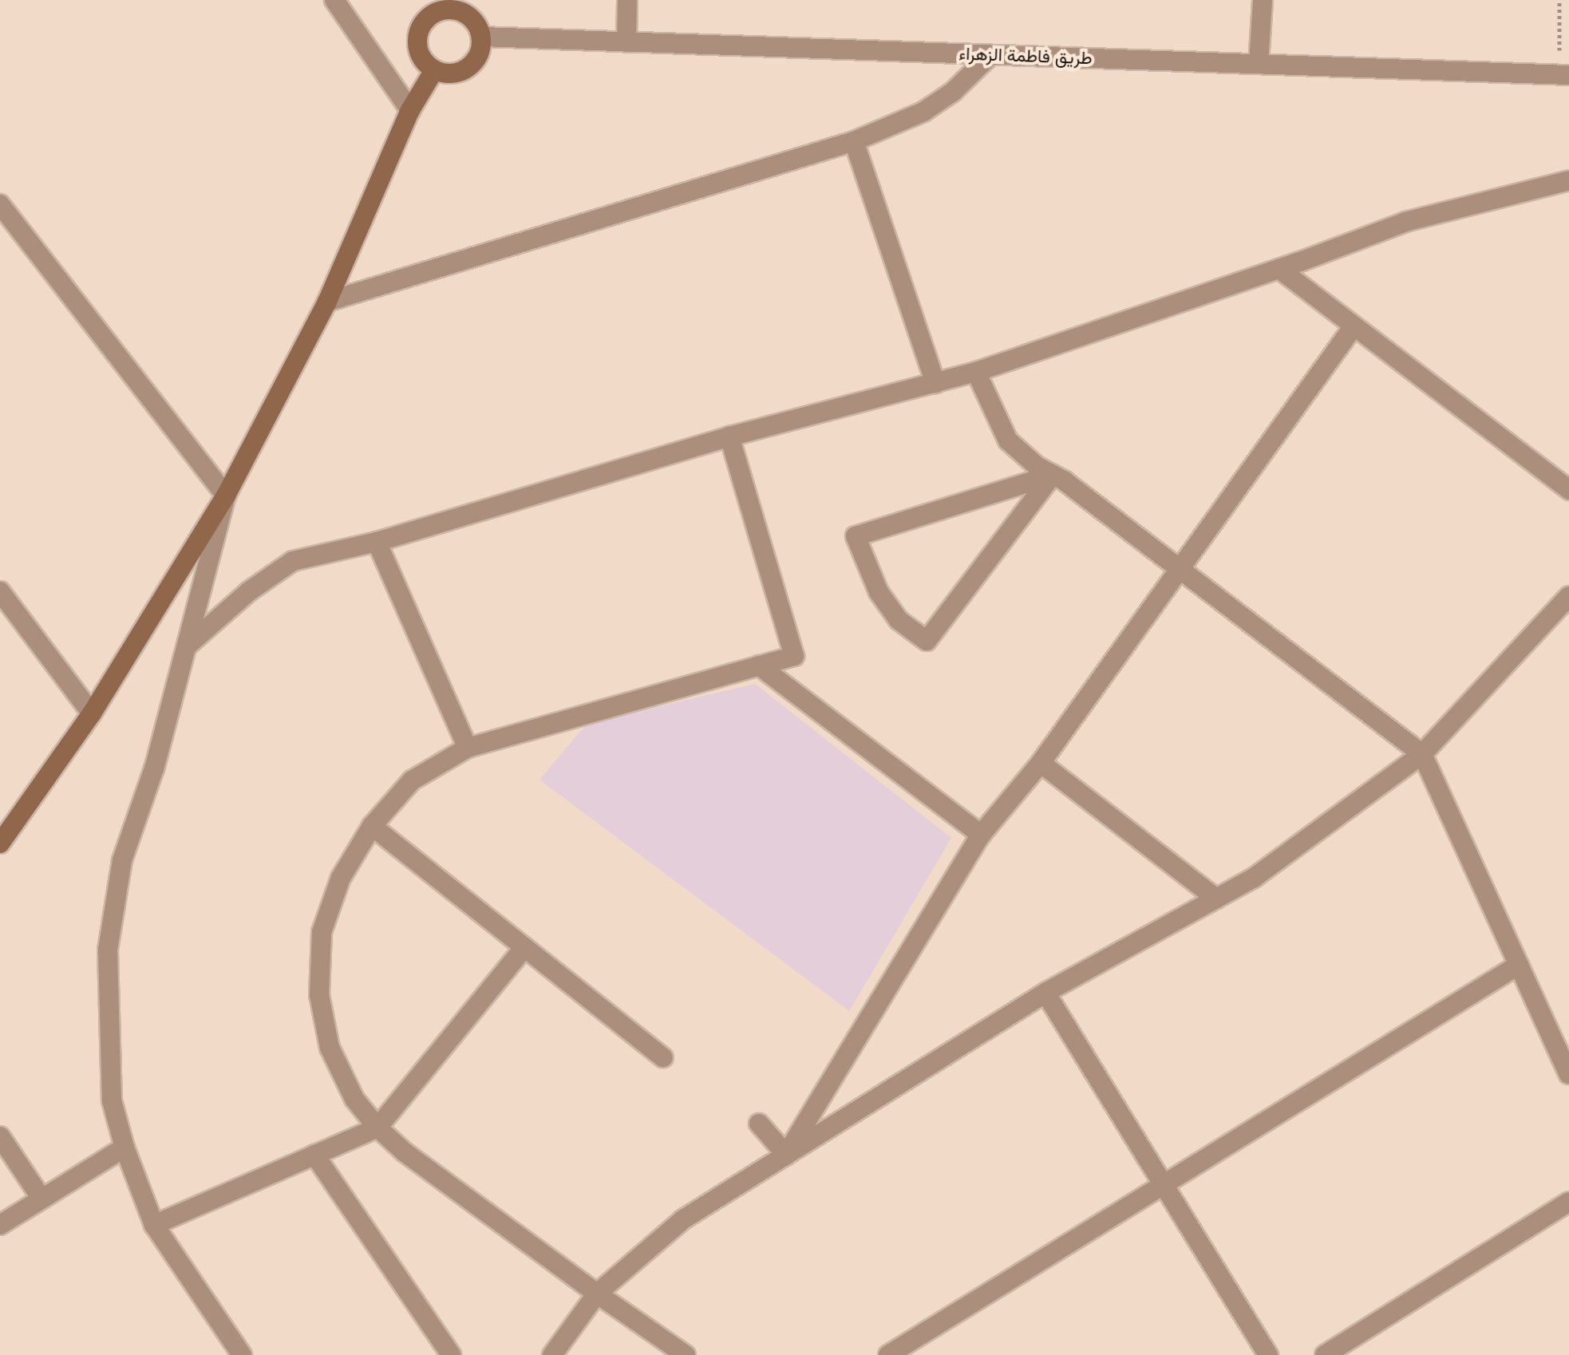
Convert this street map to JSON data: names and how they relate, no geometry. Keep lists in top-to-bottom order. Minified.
{"streets":{"street":["طريق فاطمة الزهراء"]}}
